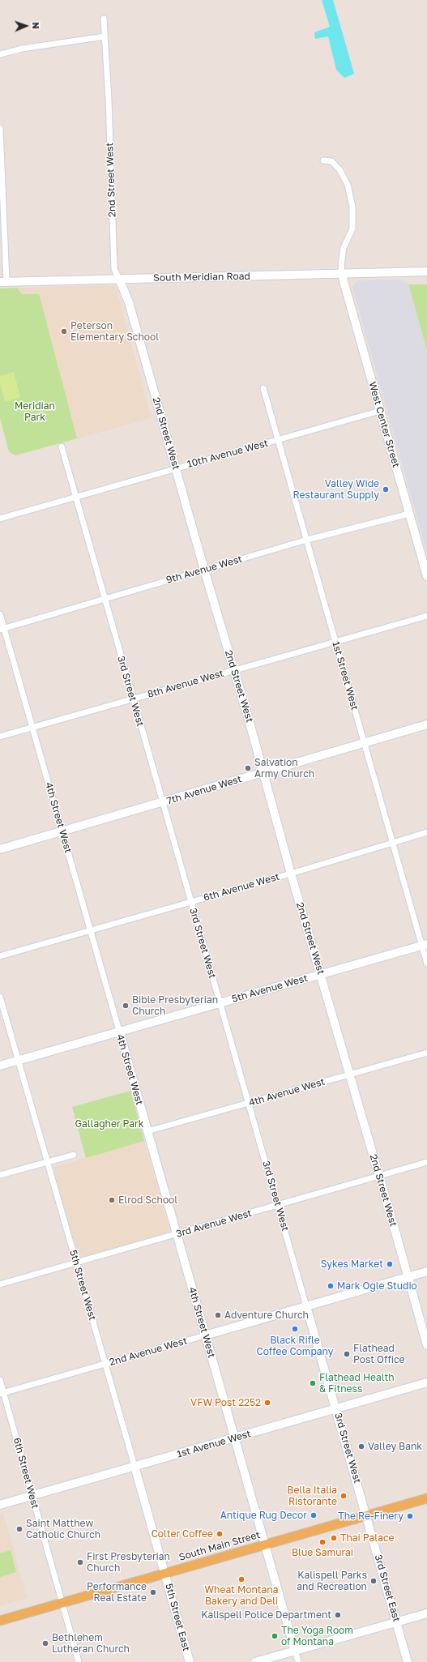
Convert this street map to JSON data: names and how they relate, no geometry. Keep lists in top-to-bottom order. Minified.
{"streets":{"main road":["South Main Street"],"street":["2nd Street West","South Meridian Road","West Center Street","10th Avenue West","9th Avenue West","1st Street West","8th Avenue West","3rd Street West","7th Avenue West","4th Street West","6th Avenue West","5th Avenue West","4th Avenue West","3rd Avenue West","5th Street West","2nd Avenue West","1st Avenue West","6th Street West","3rd Street East","5th Street East"]},"crossings":[["2nd Street West","South Meridian Road"],["2nd Street West","10th Avenue West"],["2nd Street West","9th Avenue West"],["2nd Street West","8th Avenue West"],["2nd Street West","7th Avenue West"],["2nd Street West","6th Avenue West"],["2nd Street West","5th Avenue West"],["2nd Street West","4th Avenue West"],["2nd Street West","3rd Avenue West"],["2nd Street West","2nd Avenue West"],["South Meridian Road","West Center Street"],["West Center Street","10th Avenue West"],["West Center Street","9th Avenue West"],["10th Avenue West","1st Street West"],["10th Avenue West","3rd Street West"],["9th Avenue West","1st Street West"],["9th Avenue West","3rd Street West"],["9th Avenue West","4th Street West"],["1st Street West","8th Avenue West"],["1st Street West","7th Avenue West"],["1st Street West","6th Avenue West"],["1st Street West","5th Avenue West"],["8th Avenue West","3rd Street West"],["8th Avenue West","4th Street West"],["3rd Street West","7th Avenue West"],["3rd Street West","6th Avenue West"],["3rd Street West","5th Avenue West"],["3rd Street West","4th Avenue West"],["3rd Street West","3rd Avenue West"],["3rd Street West","2nd Avenue West"],["3rd Street West","1st Avenue West"],["3rd Street West","South Main Street"],["3rd Street West","3rd Street East"],["7th Avenue West","4th Street West"],["4th Street West","6th Avenue West"],["4th Street West","5th Avenue West"],["4th Street West","4th Avenue West"],["4th Street West","3rd Avenue West"],["4th Street West","2nd Avenue West"],["4th Street West","1st Avenue West"],["4th Street West","South Main Street"],["5th Avenue West","5th Street West"],["3rd Avenue West","5th Street West"],["5th Street West","2nd Avenue West"],["5th Street West","1st Avenue West"],["5th Street West","South Main Street"],["5th Street West","5th Street East"],["2nd Avenue West","6th Street West"],["1st Avenue West","6th Street West"],["6th Street West","South Main Street"],["South Main Street","3rd Street East"],["South Main Street","5th Street East"]],"parks":["Meridian Park","Gallagher Park"],"places":["Peterson Elementary School","Valley Wide Restaurant Supply","Salvation Army Church","Bible Presbyterian Church","Elrod School","Sykes Market","Mark Ogle Studio","Adventure Church","Black Rifle Coffee Company","Flathead Post Office","Flathead Health & Fitness","VFW Post 2252","Valley Bank","Bella Italia Ristorante","Antique Rug Decor","The Re-Finery","Saint Matthew Catholic Church","Colter Coffee","Thai Palace","Blue Samurai","First Presbyterian Church","Wheat Montana Bakery and Deli","Kalispell Parks and Recreation","Performance Real Estate","Kalispell Police Department","The Yoga Room of Montana","Bethlehem Lutheran Church"],"north":"right"}
